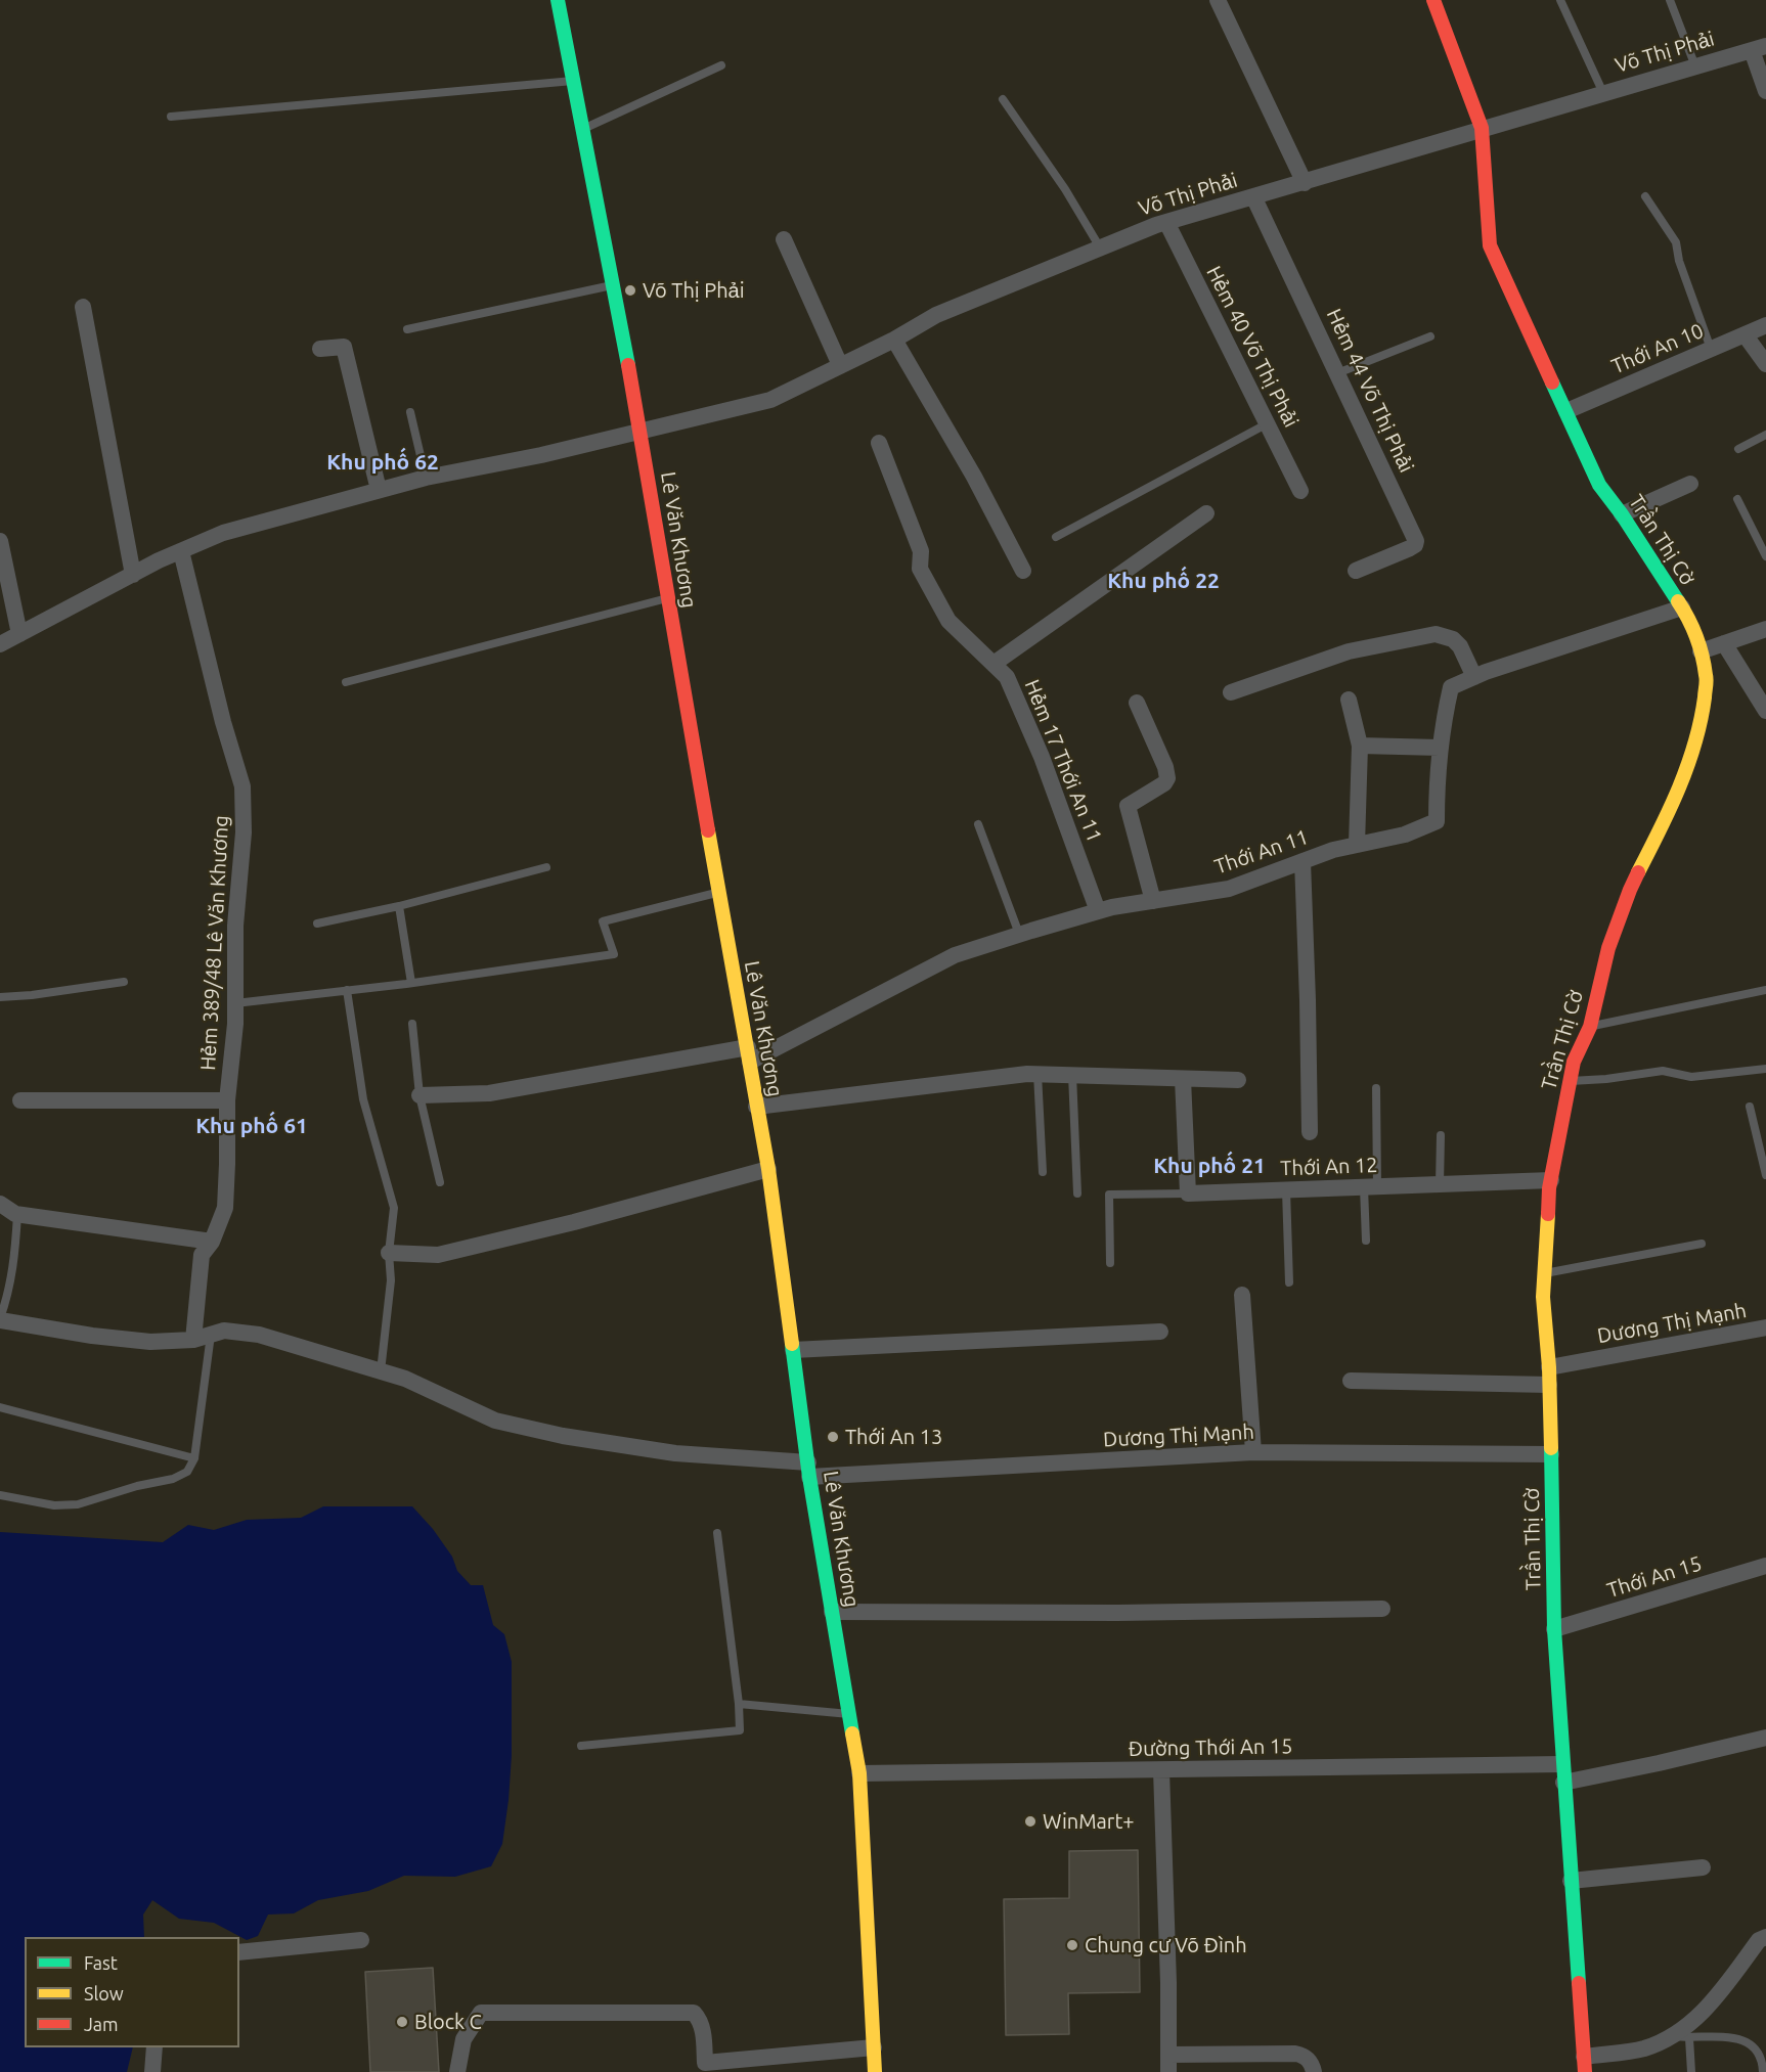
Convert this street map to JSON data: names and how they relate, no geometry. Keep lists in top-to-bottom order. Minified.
{"streets":{"street":["Võ Thị Phải","Hẻm 40 Võ Thị Phải","Thới An 10","Hẻm 44 Võ Thị Phải","Lê Văn Khương","Trần Thị Cờ","Hẻm 17 Thới An 11","Thới An 11","Hẻm 389/48 Lê Văn Khương","Thới An 12","Dương Thị Mạnh","Thới An 15","Đường Thới An 15"]},"crossings":[["Võ Thị Phải","Hẻm 40 Võ Thị Phải"],["Võ Thị Phải","Hẻm 44 Võ Thị Phải"],["Võ Thị Phải","Lê Văn Khương"],["Võ Thị Phải","Trần Thị Cờ"],["Võ Thị Phải","Hẻm 389/48 Lê Văn Khương"],["Thới An 10","Trần Thị Cờ"],["Lê Văn Khương","Thới An 11"],["Lê Văn Khương","Dương Thị Mạnh"],["Lê Văn Khương","Đường Thới An 15"],["Trần Thị Cờ","Thới An 11"],["Trần Thị Cờ","Thới An 12"],["Trần Thị Cờ","Dương Thị Mạnh"],["Trần Thị Cờ","Thới An 15"],["Trần Thị Cờ","Đường Thới An 15"],["Hẻm 17 Thới An 11","Thới An 11"],["Hẻm 389/48 Lê Văn Khương","Dương Thị Mạnh"]],"districts":["Khu phố 62","Khu phố 22","Khu phố 61","Khu phố 21"],"places":["Võ Thị Phải","Thới An 13","WinMart+","Chung cư Võ Đình","Block C"],"legend":["Fast","Slow","Jam"]}
